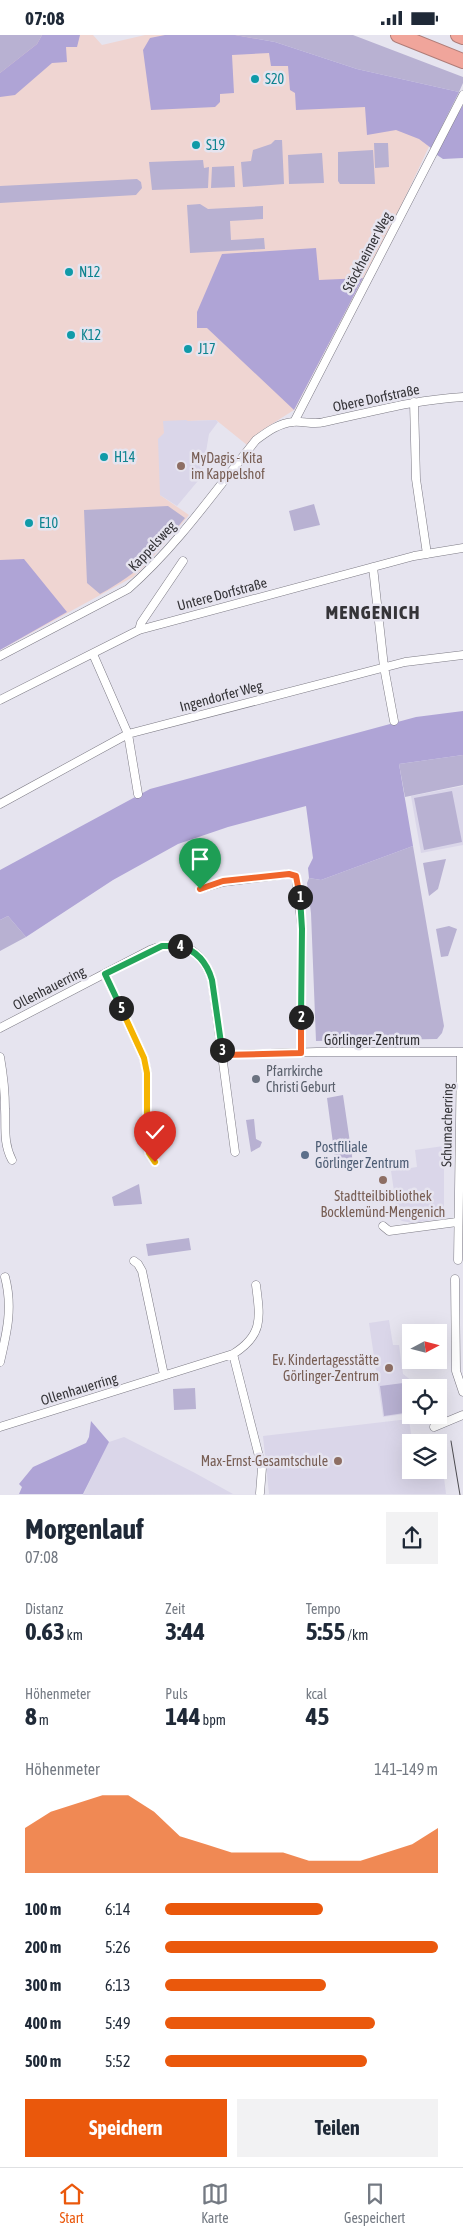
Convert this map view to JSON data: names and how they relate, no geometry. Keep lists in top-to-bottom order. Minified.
{"streets":{"street":["Stöckheimer Weg","Obere Dorfstraße","Kappelsweg","Untere Dorfstraße","Ingendorfer Weg","Ollenhauerring","Görlinger-Zentrum","Schumacherring"]},"crossings":[["Stöckheimer Weg","Obere Dorfstraße"],["Stöckheimer Weg","Kappelsweg"],["Obere Dorfstraße","Kappelsweg"],["Ollenhauerring","Görlinger-Zentrum"],["Görlinger-Zentrum","Schumacherring"]],"districts":["MENGENICH"],"places":["S20","S19","N12","K12","J17","H14","MyDagis - Kita im Kappelshof","E10","Pfarrkirche Christi Geburt","Postfiliale Görlinger Zentrum","Stadtteilbibliothek Bocklemünd-Mengenich","Ev. Kindertagesstätte Görlinger-Zentrum","Max-Ernst-Gesamtschule"],"north":"right","page":{"status":"07:08","pins":["1","4","5","2","3"],"heading":["Morgenlauf","07:08"],"stats":[["Distanz","0.63 km"],["Zeit","3:44"],["Tempo","5:55 /km"],["Höhenmeter","8 m"],["Puls","144 bpm"],["kcal","45"]],"chart":["Höhenmeter","141–149 m"],"list":[{"name":"100 m","note":"6:14"},{"name":"200 m","note":"5:26"},{"name":"300 m","note":"6:13"},{"name":"400 m","note":"5:49"},{"name":"500 m","note":"5:52"}],"buttons":["Speichern","Teilen"],"tabs":["Start","Karte","Gespeichert"]}}
